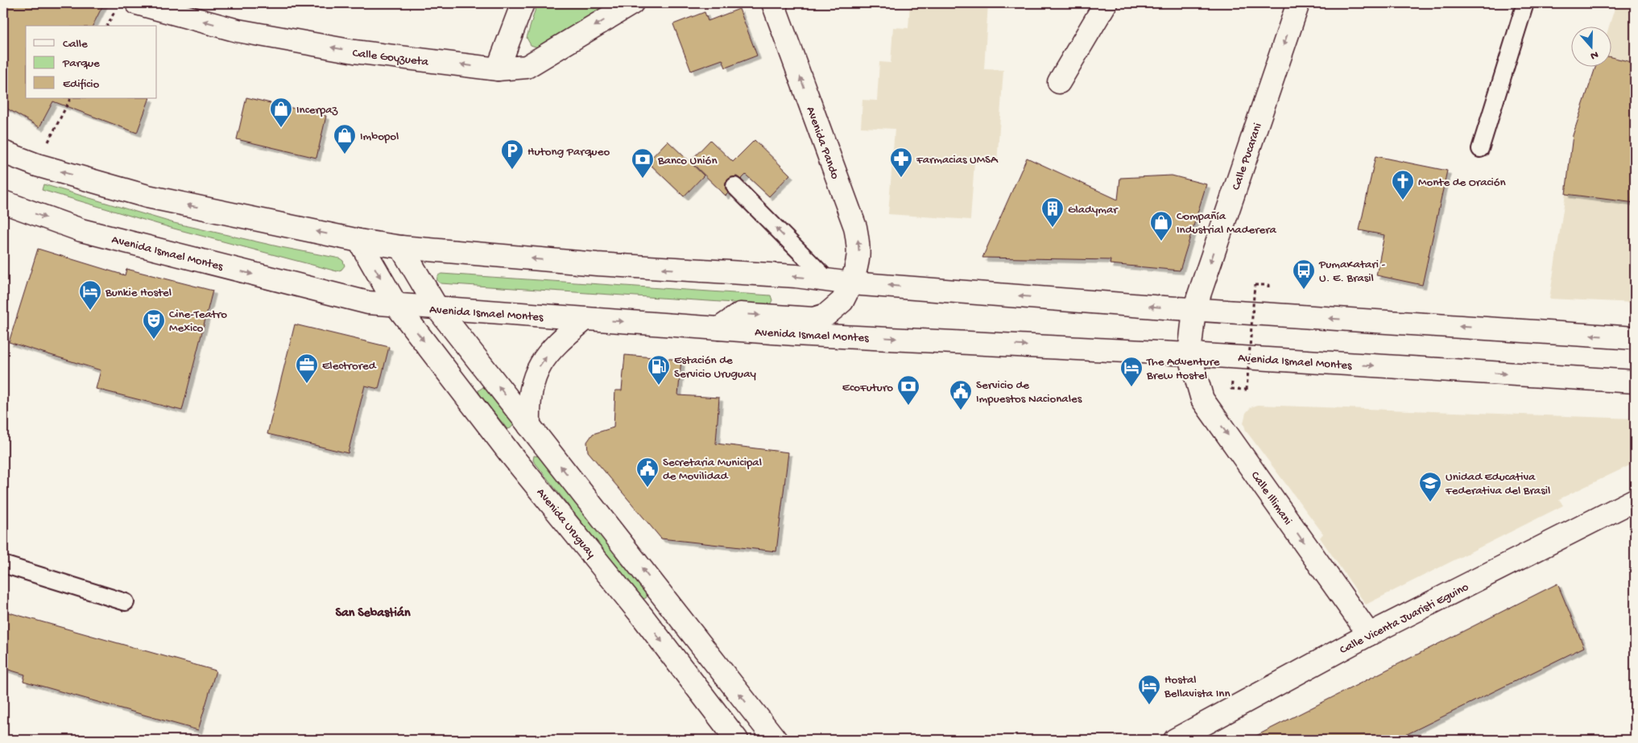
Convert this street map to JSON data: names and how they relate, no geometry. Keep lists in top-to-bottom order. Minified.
{"streets":{"main road":["Calle Goyzueta","Avenida Pando","Calle Pucarani","Avenida Ismael Montes","Calle Illimani","Avenida Uruguay","Calle Vicenta Juaristi Eguino"]},"crossings":[["Avenida Pando","Avenida Ismael Montes"],["Calle Pucarani","Avenida Ismael Montes"],["Calle Pucarani","Calle Illimani"],["Avenida Ismael Montes","Calle Illimani"],["Avenida Ismael Montes","Avenida Uruguay"],["Calle Illimani","Calle Vicenta Juaristi Eguino"]],"one_way":["Calle Pucarani","Calle Illimani"],"districts":["San Sebastián"],"places":{"shop":["Incerpaz","Imbopol","Compañía Industrial Maderera"],"parking":["Hutong Parqueo"],"pharmacy":["Farmacias UMSA"],"bank":["Banco Unión","EcoFuturo"],"church":["Monte de Oración"],"building":["Gladymar"],"bus stop":["PumaKatari - U. E. Brasil"],"hotel":["Bunkie Hostel","The Adventure Brew Hostel","Hostal Bellavista Inn"],"theatre":["Cine-Teatro Mexico"],"office":["Electrored"],"fuel station":["Estación de Servicio Uruguay"],"public building":["Servicio de Impuestos Nacionales","Secretaria Municipal de Movilidad"],"school or university":["Unidad Educativa Federativa del Brasil"]},"legend":["Calle","Parque","Edificio"],"north":"bottom"}
